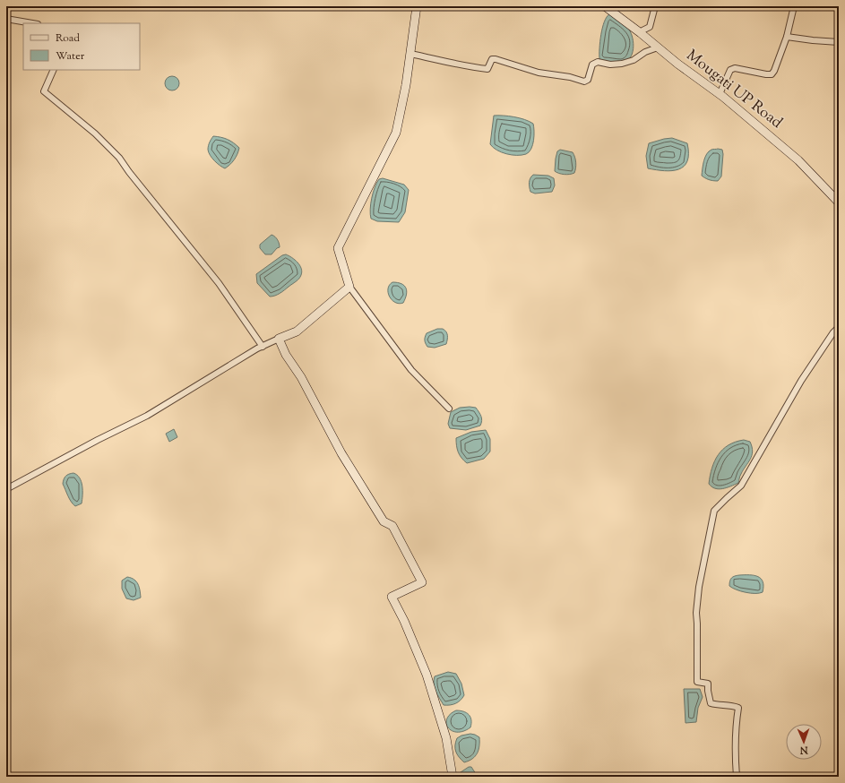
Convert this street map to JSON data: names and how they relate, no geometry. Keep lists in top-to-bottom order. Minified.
{"streets":{"street":["Mougati UP Road"]},"legend":["Road","Water"],"north":"bottom"}
